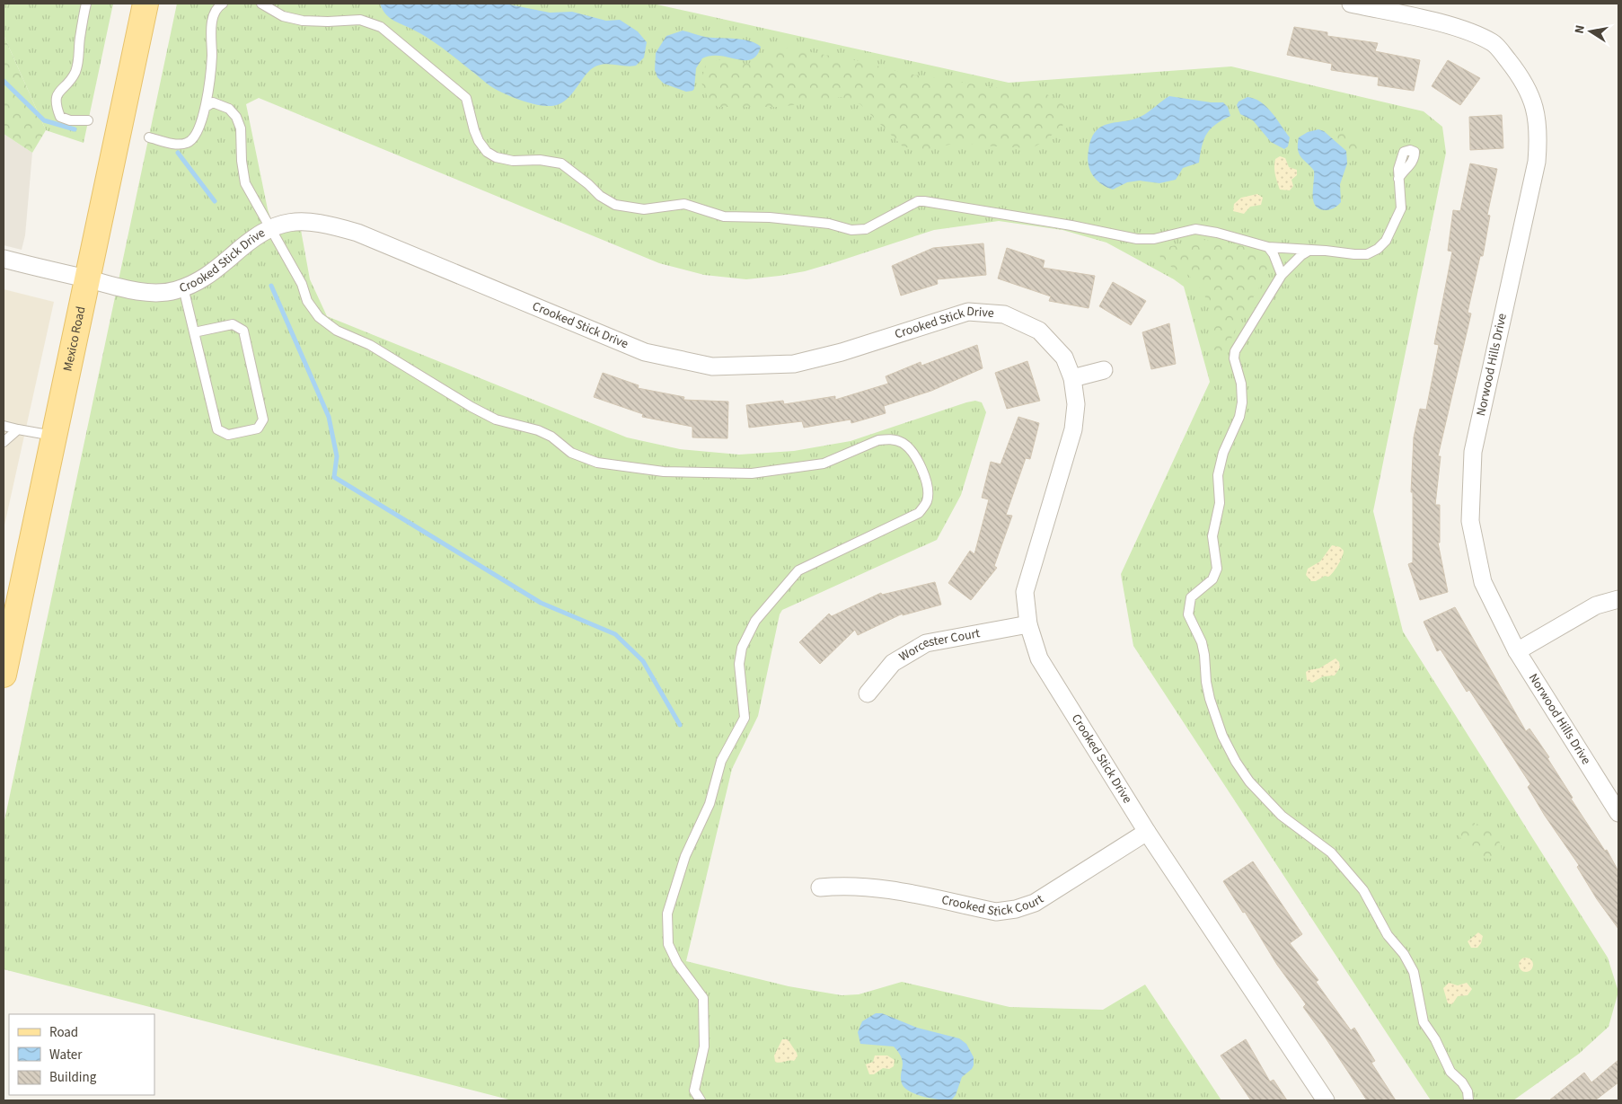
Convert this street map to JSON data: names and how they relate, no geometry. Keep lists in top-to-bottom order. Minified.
{"streets":{"main road":["Mexico Road"],"street":["Crooked Stick Drive","Norwood Hills Drive","Worcester Court","Crooked Stick Court"]},"crossings":[["Crooked Stick Drive","Mexico Road"],["Crooked Stick Drive","Worcester Court"],["Crooked Stick Drive","Crooked Stick Court"]],"legend":["Road","Water","Building"],"north":"left"}
